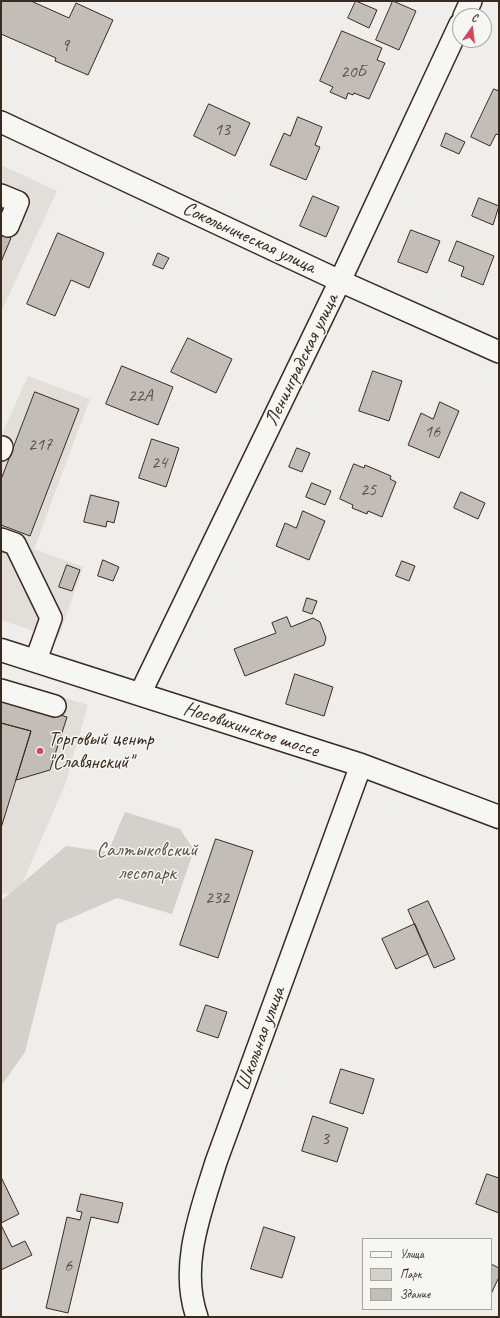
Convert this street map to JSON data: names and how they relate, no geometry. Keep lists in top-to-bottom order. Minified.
{"streets":{"main road":["Носовихинское шоссе"],"street":["Сокольническая улица","Ленинградская улица","Школьная улица"]},"crossings":[["Сокольническая улица","Ленинградская улица"],["Ленинградская улица","Носовихинское шоссе"],["Носовихинское шоссе","Школьная улица"]],"parks":["Салтыковский лесопарк"],"places":["Торговый центр \"Славянский\""],"house_numbers":["9","20Б","13","22А","16","217","24","25","232","3","6"],"legend":["Улица","Парк","Здание"],"north":"top"}
